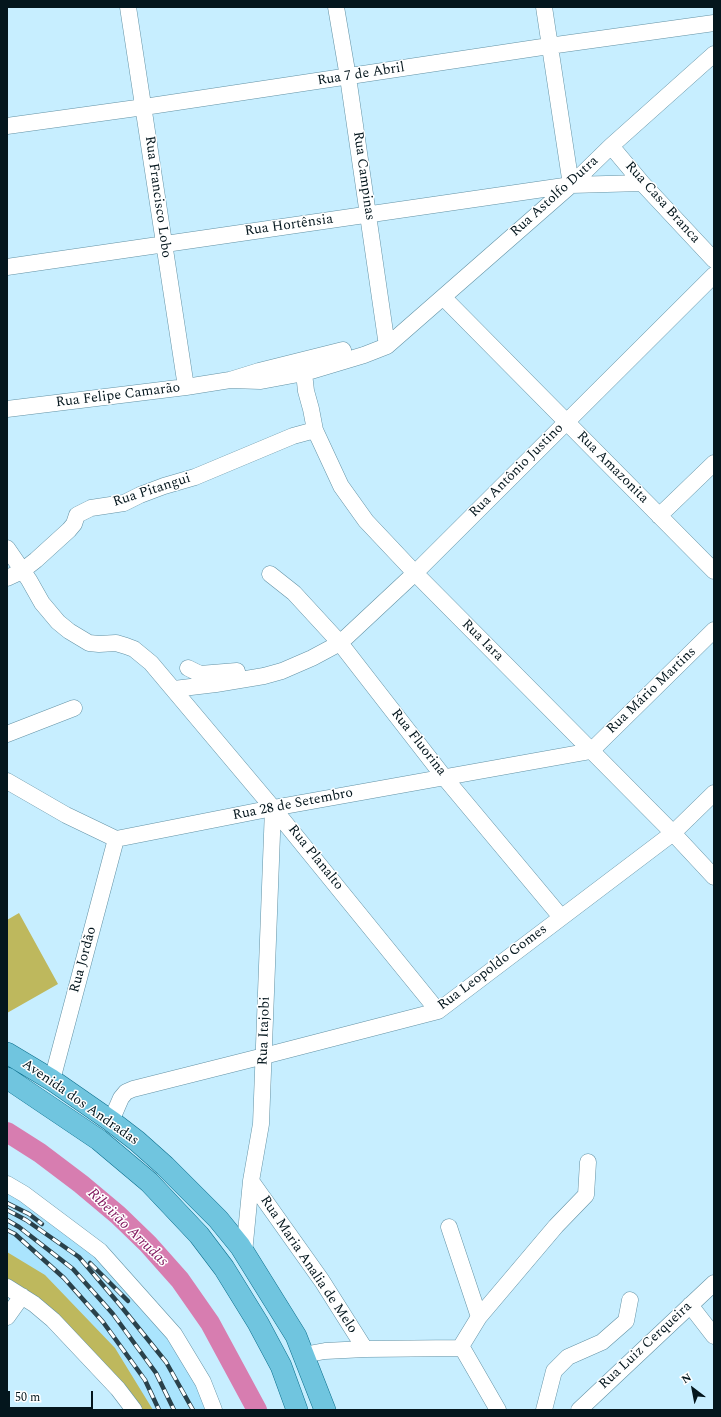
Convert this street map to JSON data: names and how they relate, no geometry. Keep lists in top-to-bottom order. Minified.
{"streets":{"main road":["Avenida dos Andradas"],"street":["Rua 7 de Abril","Rua Campinas","Rua Francisco Lobo","Rua Astolfo Dutra","Rua Casa Branca","Rua Hortênsia","Rua Felipe Camarão","Rua Amazonita","Rua Antônio Justino","Rua Pitangui","Rua Iara","Rua Mário Martins","Rua Fluorina","Rua 28 de Setembro","Rua Planalto","Rua Jordão","Rua Leopoldo Gomes","Rua Itajobi","Rua Maria Analia de Melo","Rua Luiz Cerqueira"]},"crossings":[["Rua 7 de Abril","Rua Campinas"],["Rua 7 de Abril","Rua Francisco Lobo"],["Rua Campinas","Rua Astolfo Dutra"],["Rua Campinas","Rua Hortênsia"],["Rua Campinas","Rua Felipe Camarão"],["Rua Francisco Lobo","Rua Hortênsia"],["Rua Francisco Lobo","Rua Felipe Camarão"],["Rua Astolfo Dutra","Rua Casa Branca"],["Rua Astolfo Dutra","Rua Hortênsia"],["Rua Astolfo Dutra","Rua Felipe Camarão"],["Rua Astolfo Dutra","Rua Amazonita"],["Rua Casa Branca","Rua Hortênsia"],["Rua Felipe Camarão","Rua Iara"],["Rua Amazonita","Rua Antônio Justino"],["Rua Antônio Justino","Rua Iara"],["Rua Antônio Justino","Rua Fluorina"],["Rua Antônio Justino","Rua Planalto"],["Rua Pitangui","Rua Iara"],["Rua Iara","Rua Mário Martins"],["Rua Iara","Rua 28 de Setembro"],["Rua Iara","Rua Leopoldo Gomes"],["Rua Mário Martins","Rua 28 de Setembro"],["Rua Fluorina","Rua 28 de Setembro"],["Rua Fluorina","Rua Leopoldo Gomes"],["Rua 28 de Setembro","Rua Planalto"],["Rua 28 de Setembro","Rua Jordão"],["Rua 28 de Setembro","Rua Itajobi"],["Rua Planalto","Rua Leopoldo Gomes"],["Rua Planalto","Rua Itajobi"],["Rua Jordão","Avenida dos Andradas"],["Rua Leopoldo Gomes","Rua Itajobi"],["Rua Leopoldo Gomes","Avenida dos Andradas"],["Rua Itajobi","Avenida dos Andradas"],["Rua Itajobi","Rua Maria Analia de Melo"]],"water":["Ribeirão Arrudas"],"scale_bar":"50 m","north":"top left"}
